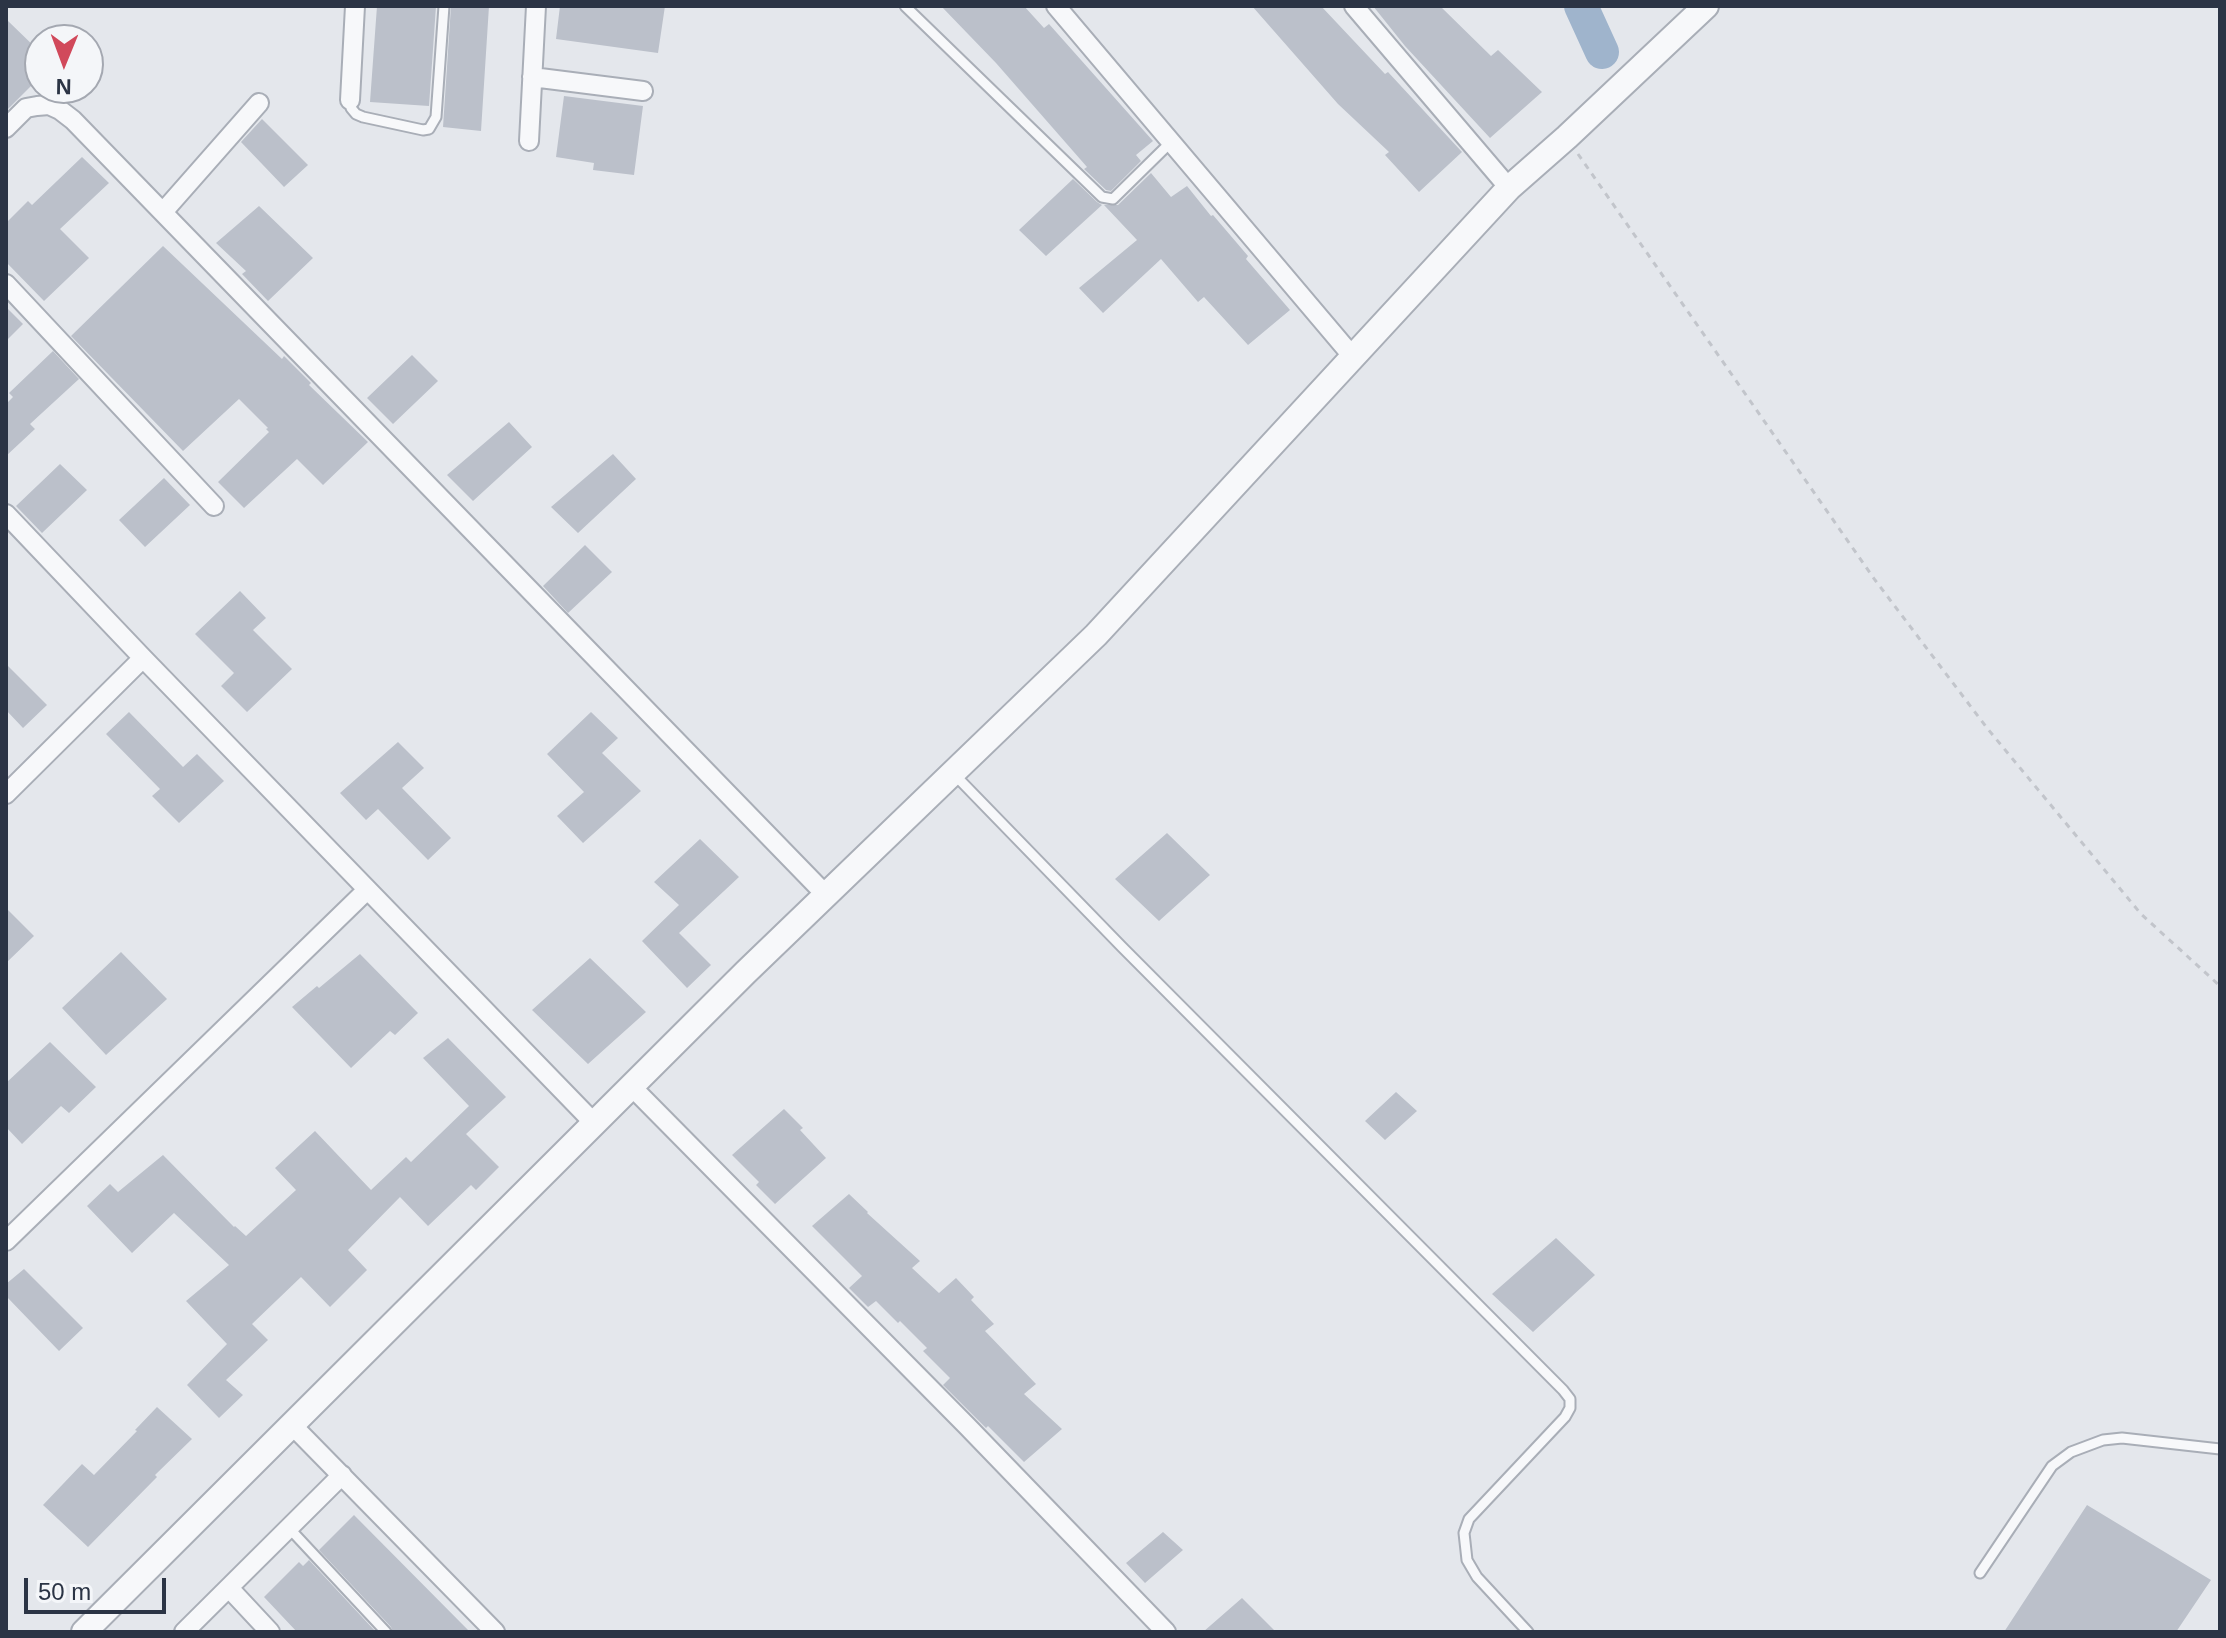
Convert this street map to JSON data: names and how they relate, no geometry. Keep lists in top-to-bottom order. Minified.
{"scale_bar":"50 m","north":"bottom"}
